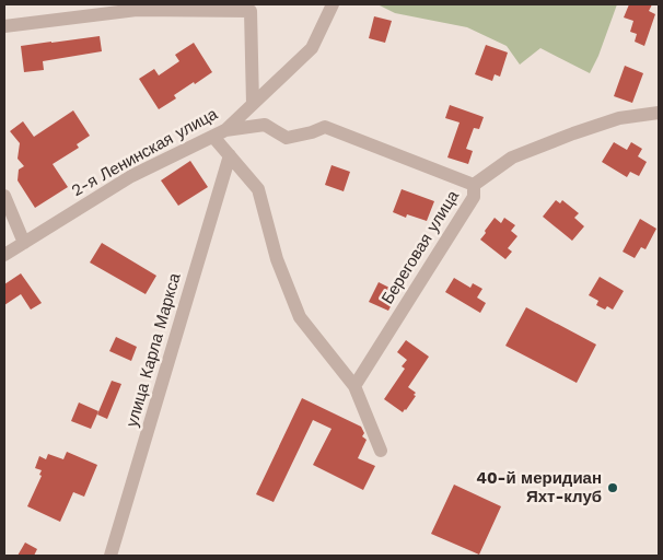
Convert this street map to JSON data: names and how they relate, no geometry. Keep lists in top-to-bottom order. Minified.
{"streets":{"street":["2-я Ленинская улица","Береговая улица","улица Карла Маркса"]},"places":["40-й меридиан Яхт-клуб"]}
